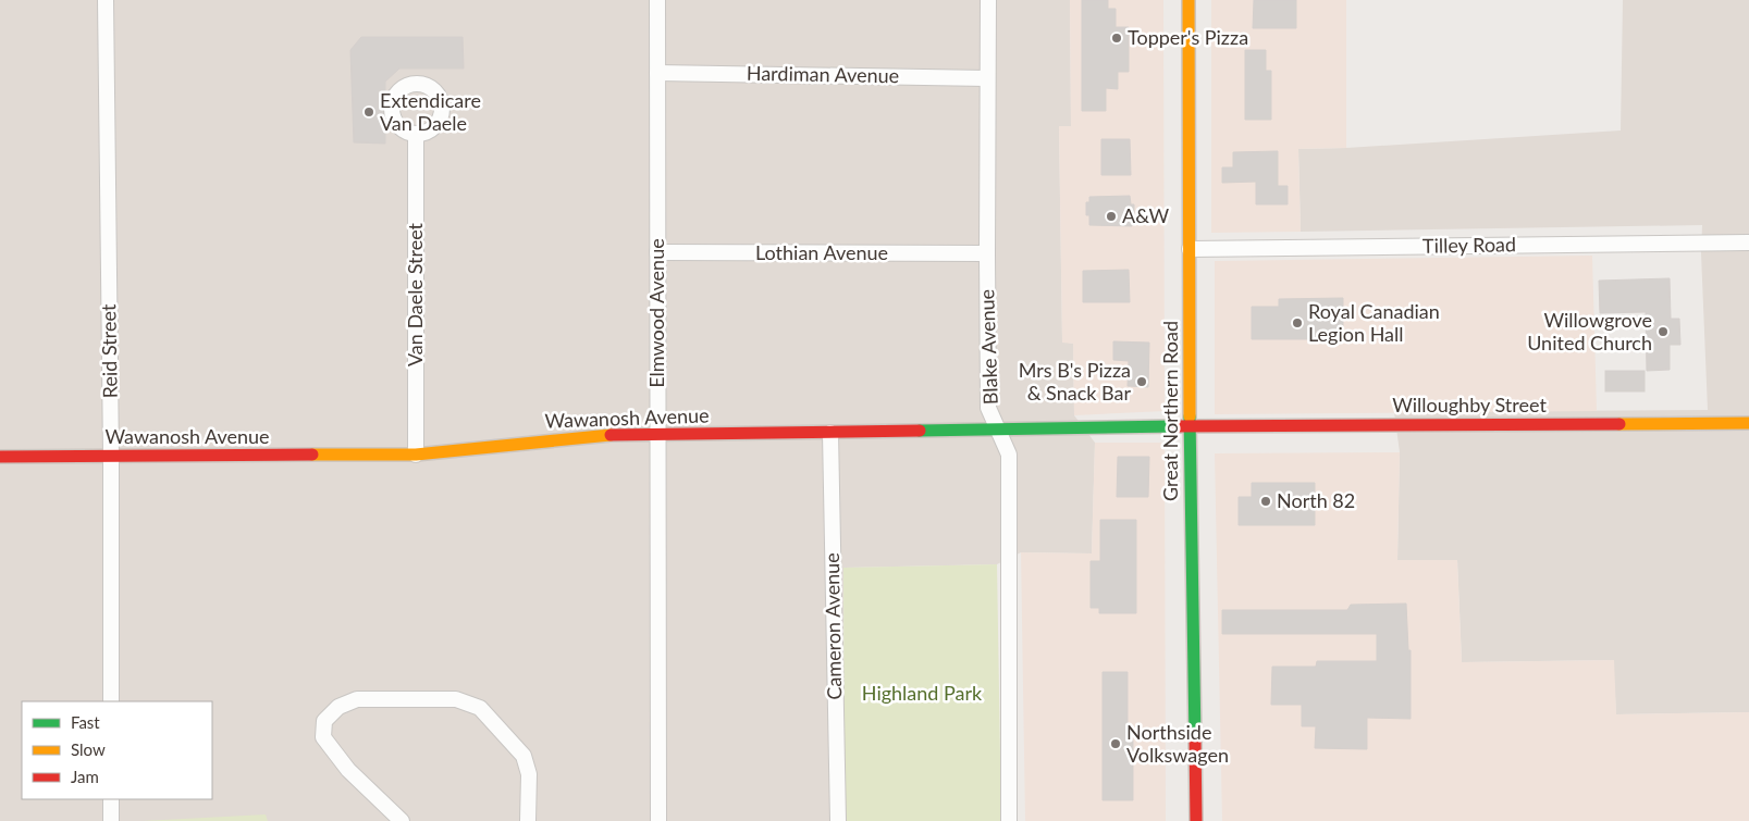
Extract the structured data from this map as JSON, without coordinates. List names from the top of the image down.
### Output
{
  "streets": {
    "street": [
      "Hardiman Avenue",
      "Tilley Road",
      "Lothian Avenue",
      "Van Daele Street",
      "Elmwood Avenue",
      "Blake Avenue",
      "Reid Street",
      "Willoughby Street",
      "Great Northern Road",
      "Wawanosh Avenue",
      "Cameron Avenue"
    ]
  },
  "crossings": [
    ["Hardiman Avenue", "Elmwood Avenue"],
    ["Hardiman Avenue", "Blake Avenue"],
    ["Tilley Road", "Great Northern Road"],
    ["Lothian Avenue", "Elmwood Avenue"],
    ["Lothian Avenue", "Blake Avenue"],
    ["Van Daele Street", "Wawanosh Avenue"],
    ["Elmwood Avenue", "Wawanosh Avenue"],
    ["Blake Avenue", "Wawanosh Avenue"],
    ["Reid Street", "Wawanosh Avenue"],
    ["Willoughby Street", "Great Northern Road"],
    ["Willoughby Street", "Wawanosh Avenue"],
    ["Great Northern Road", "Wawanosh Avenue"],
    ["Wawanosh Avenue", "Cameron Avenue"]
  ],
  "parks": ["Highland Park"],
  "places": [
    "Topper's Pizza",
    "Extendicare Van Daele",
    "A&W",
    "Royal Canadian Legion Hall",
    "Willowgrove United Church",
    "Mrs B's Pizza & Snack Bar",
    "North 82",
    "Northside Volkswagen"
  ],
  "legend": ["Fast", "Slow", "Jam"]
}
